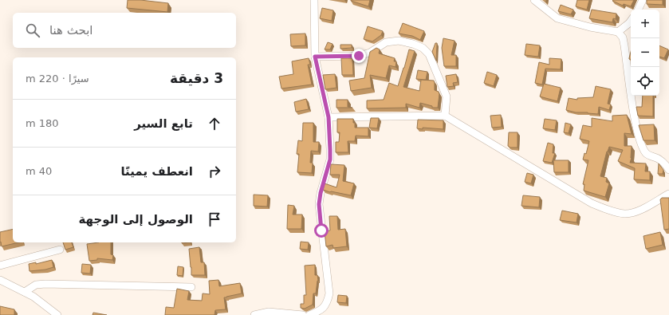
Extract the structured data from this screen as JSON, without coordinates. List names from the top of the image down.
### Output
{
  "page": {
    "map_buttons": ["+", "−"],
    "search": "ابحث هنا",
    "heading": ["3 دقيقة", "سيرًا · 220 m"],
    "list": [
      ["تابع السير", "180 m"],
      ["انعطف يمينًا", "40 m"],
      "الوصول إلى الوجهة"
    ]
  }
}
